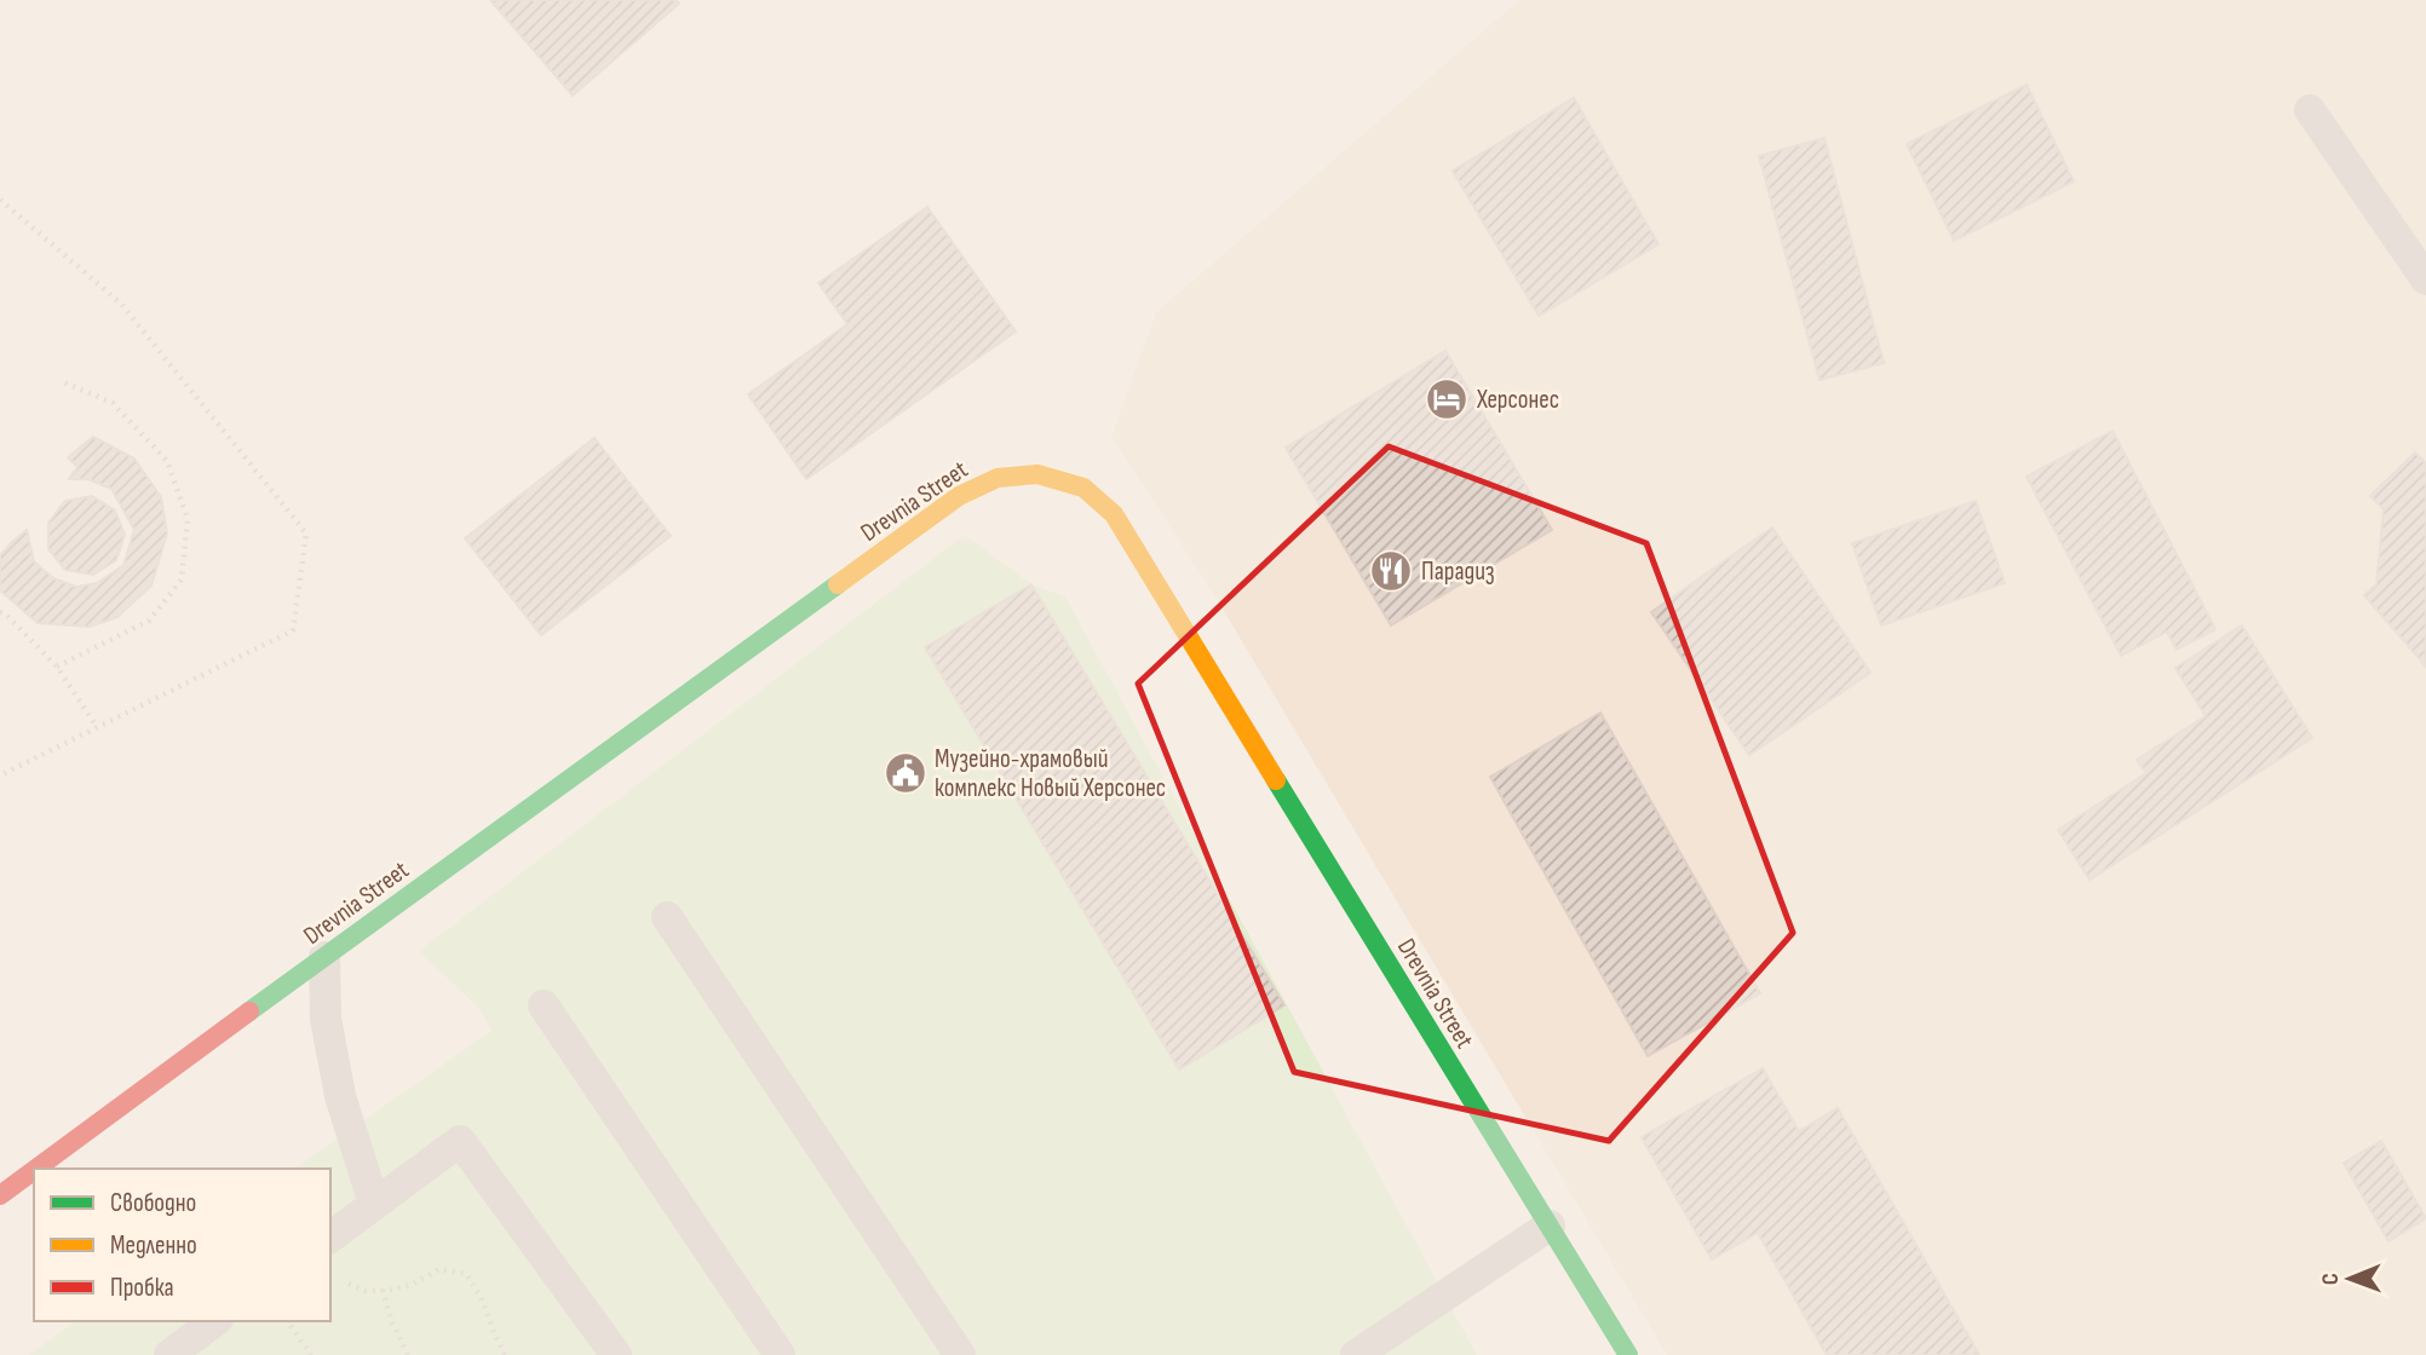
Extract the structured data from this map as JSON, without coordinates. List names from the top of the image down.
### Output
{
  "streets": {
    "main road": ["Drevnia Street"]
  },
  "places": {
    "hotel": ["Херсонес"],
    "restaurant": ["Парадиз"],
    "public building": ["Музейно-храмовый комплекс Новый Херсонес"]
  },
  "legend": ["Свободно", "Медленно", "Пробка"],
  "north": "left"
}
